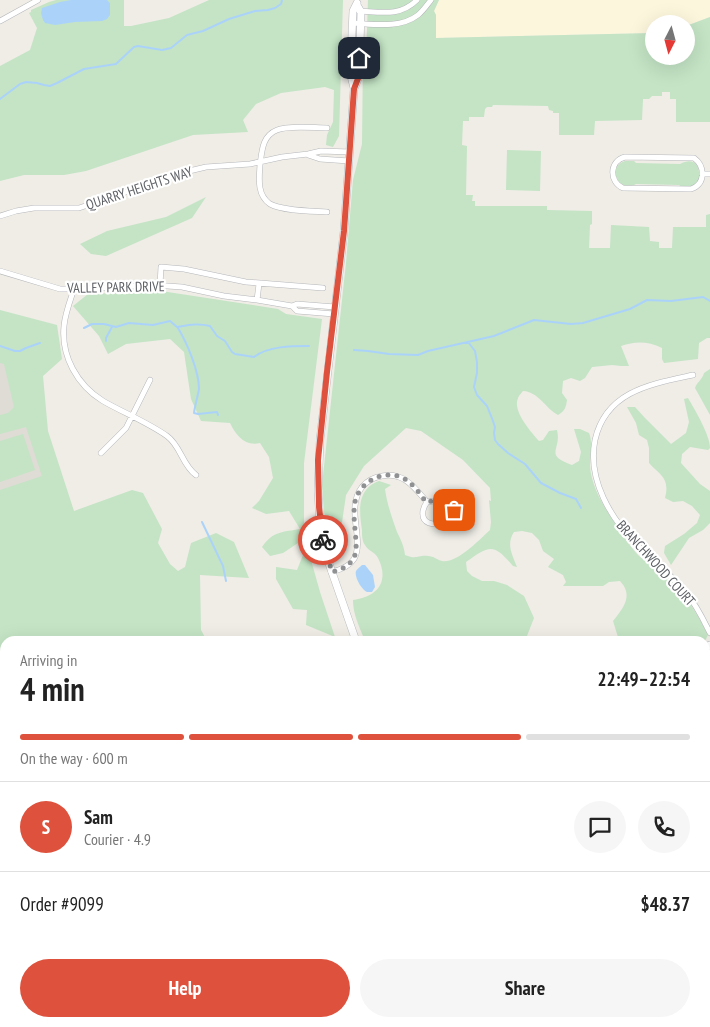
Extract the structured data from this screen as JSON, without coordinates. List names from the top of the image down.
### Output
{
  "streets": {
    "street": ["QUARRY HEIGHTS WAY", "VALLEY PARK DRIVE", "BRANCHWOOD COURT"]
  },
  "north": "bottom",
  "page": {
    "heading": ["4 min", "Arriving in", "22:49–22:54"],
    "panel": [
      "Sam",
      "Courier · 4.9",
      "Order #9099",
      "$48.37"
    ],
    "bar": "On the way · 600 m",
    "round": "S",
    "buttons": ["Help", "Share"]
  }
}
